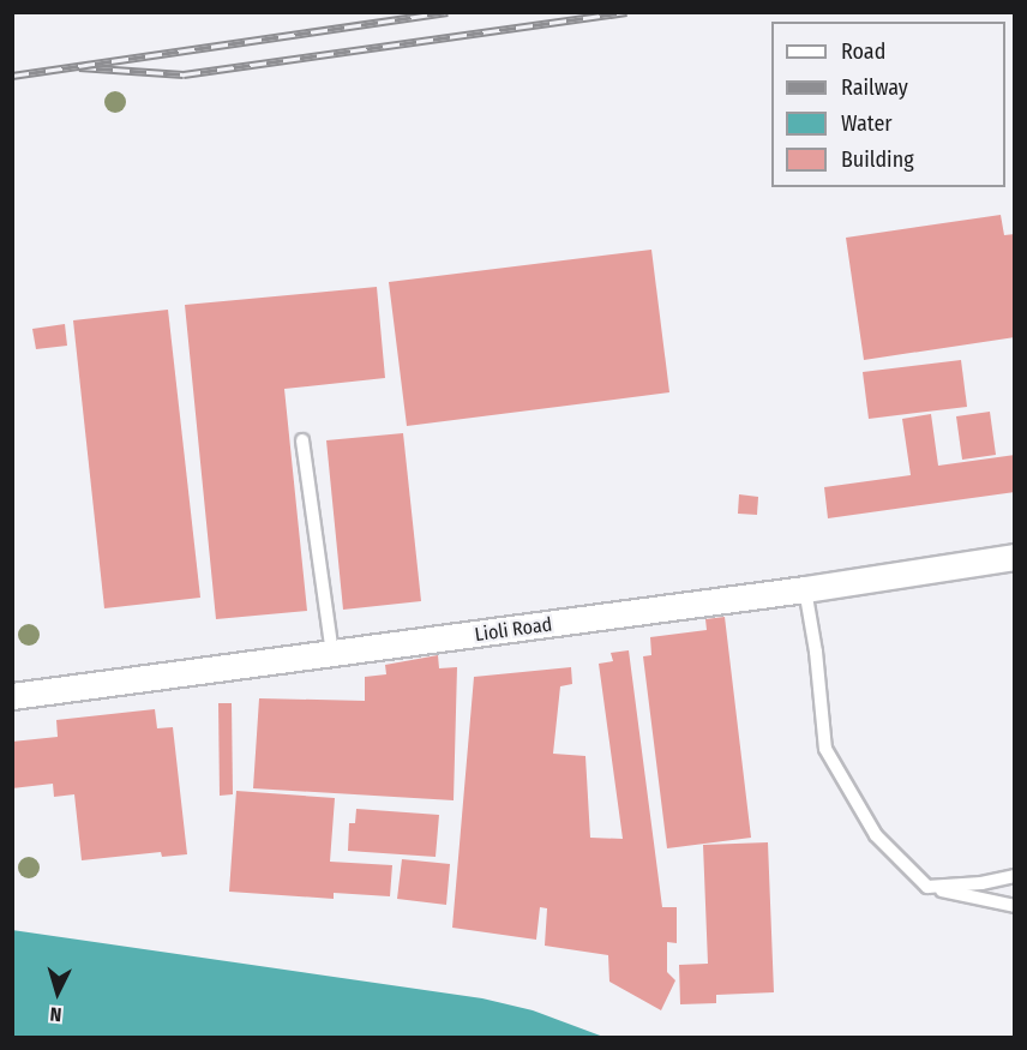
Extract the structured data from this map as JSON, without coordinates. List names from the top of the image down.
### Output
{
  "streets": {
    "street": ["Lioli Road"]
  },
  "legend": [
    "Road",
    "Railway",
    "Water",
    "Building"
  ],
  "north": "bottom"
}
